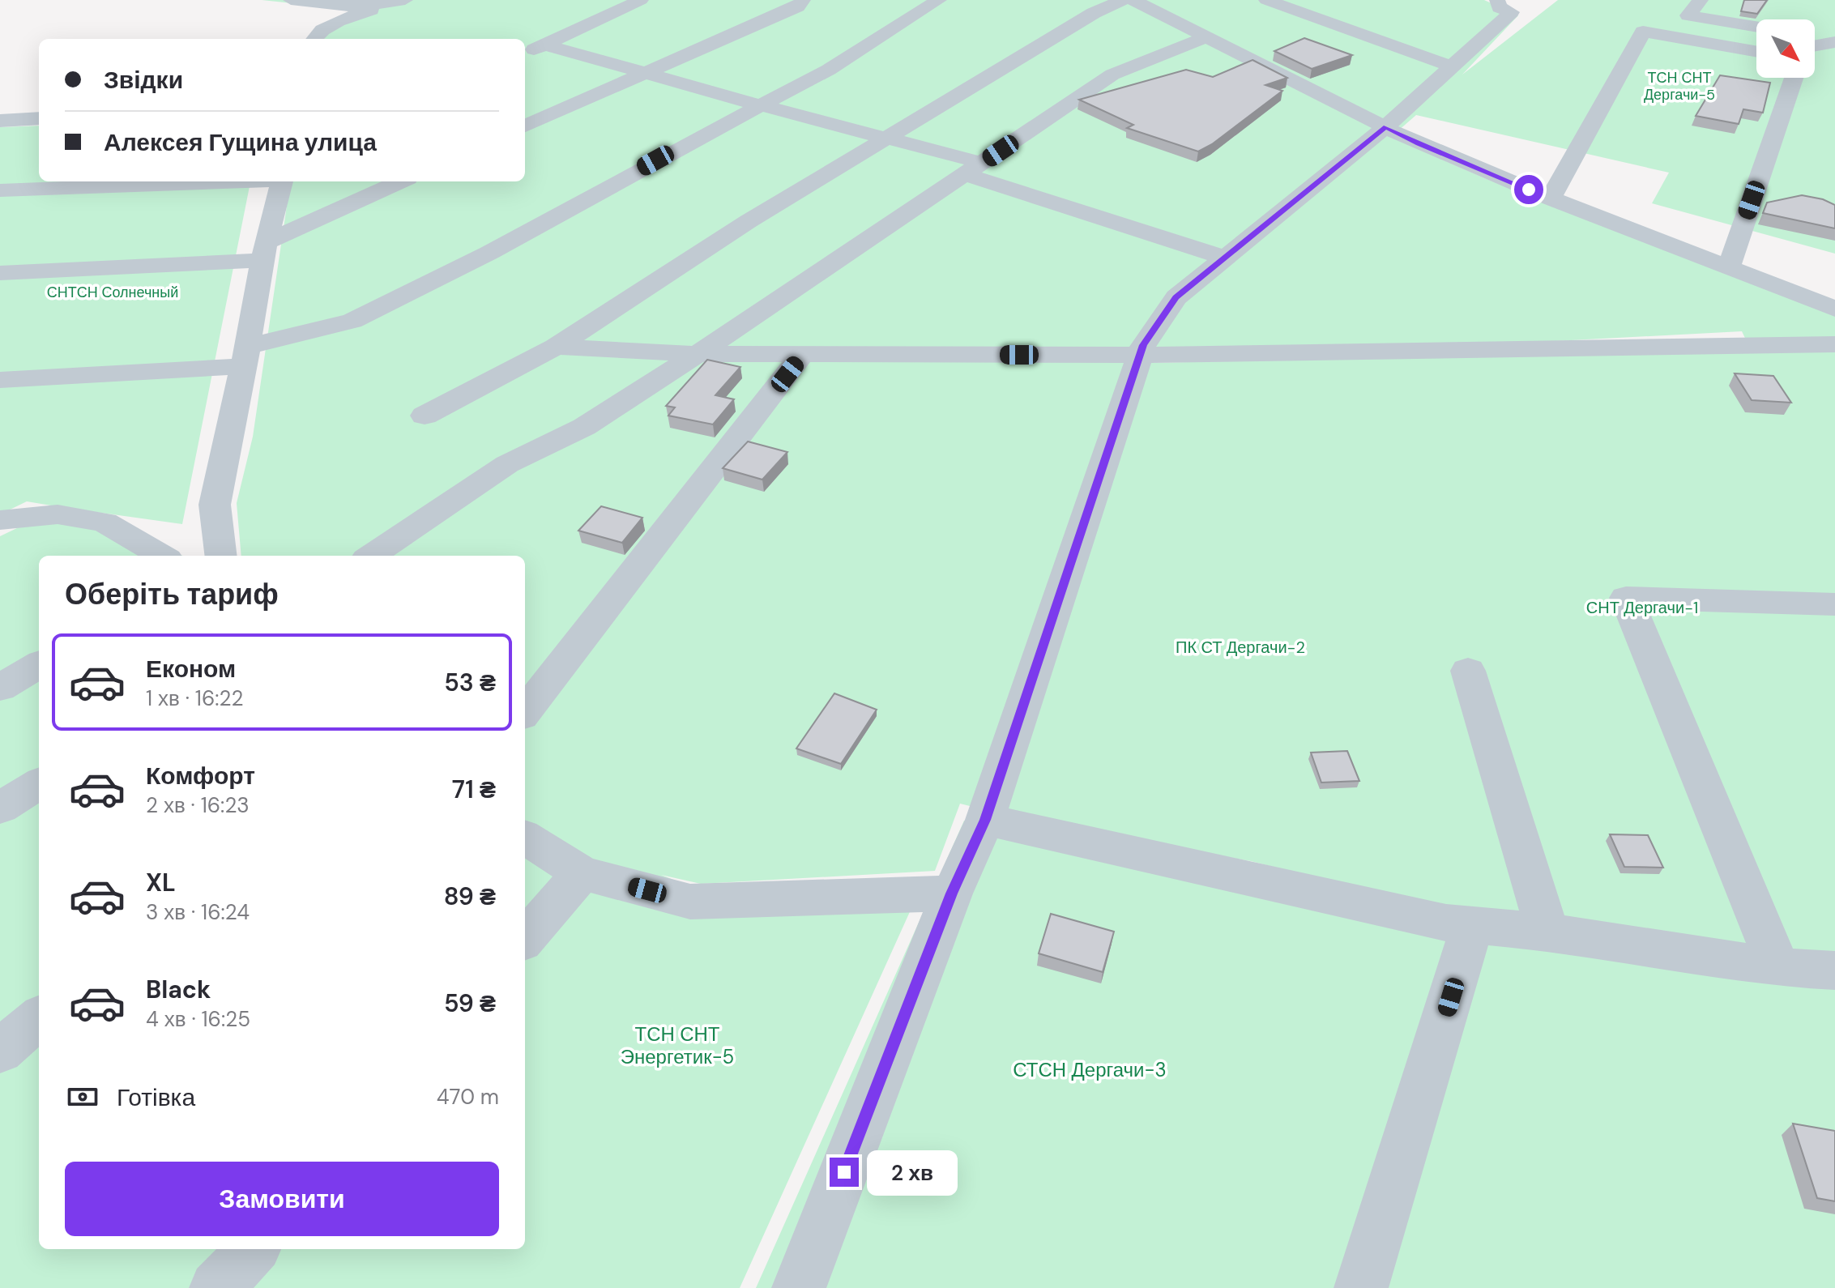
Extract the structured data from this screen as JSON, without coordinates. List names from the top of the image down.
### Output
{
  "parks": [
    "ТСН СНТ Дергачи-5",
    "СНТСН Солнечный",
    "СНТ Дергачи-1",
    "ПК СТ Дергачи-2",
    "ТСН СНТ Энергетик-5",
    "СТСН Дергачи-3"
  ],
  "north": "bottom right",
  "page": {
    "banner": ["Звідки", "Алексея Гущина улица"],
    "heading": "Оберіть тариф",
    "list": [
      {
        "name": "Економ",
        "note": "1 хв · 16:22",
        "value": "53 ₴"
      },
      {
        "name": "Комфорт",
        "note": "2 хв · 16:23",
        "value": "71 ₴"
      },
      {
        "name": "XL",
        "note": "3 хв · 16:24",
        "value": "89 ₴"
      },
      {
        "name": "Black",
        "note": "4 хв · 16:25",
        "value": "59 ₴"
      }
    ],
    "pay": ["Готівка", "470 m"],
    "buttons": "Замовити",
    "bubble": "2 хв"
  }
}
